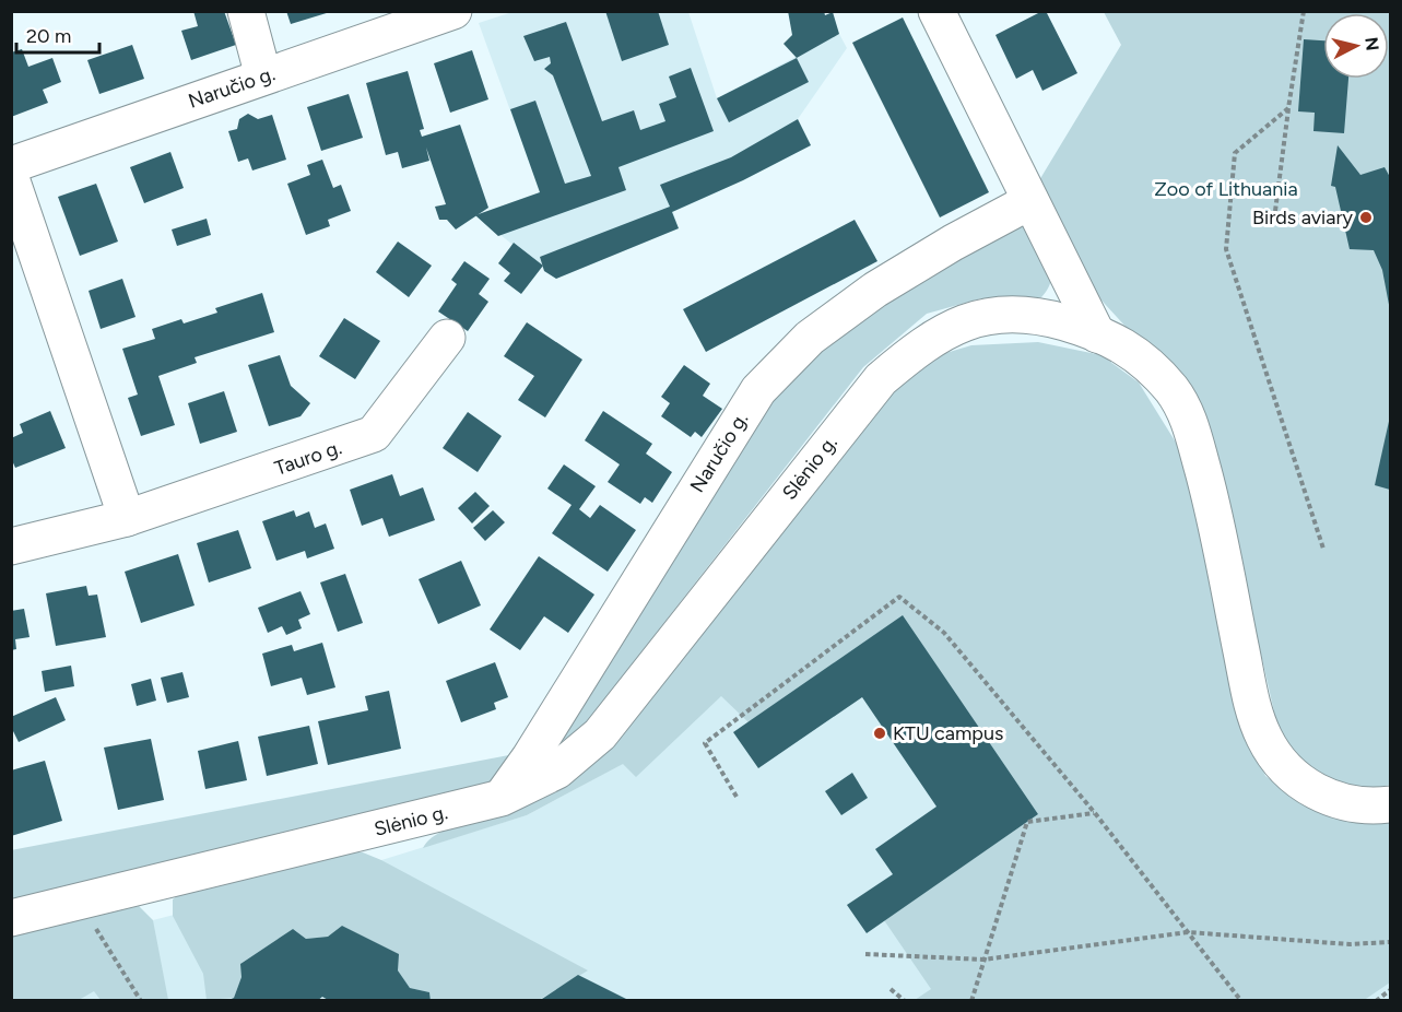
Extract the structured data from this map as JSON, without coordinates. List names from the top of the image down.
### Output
{
  "streets": {
    "street": ["Naručio g.", "Tauro g.", "Slėnio g."]
  },
  "crossings": [
    ["Naručio g.", "Slėnio g."]
  ],
  "parks": ["Zoo of Lithuania"],
  "places": ["Birds aviary", "KTU campus"],
  "scale_bar": "20 m",
  "north": "right"
}
